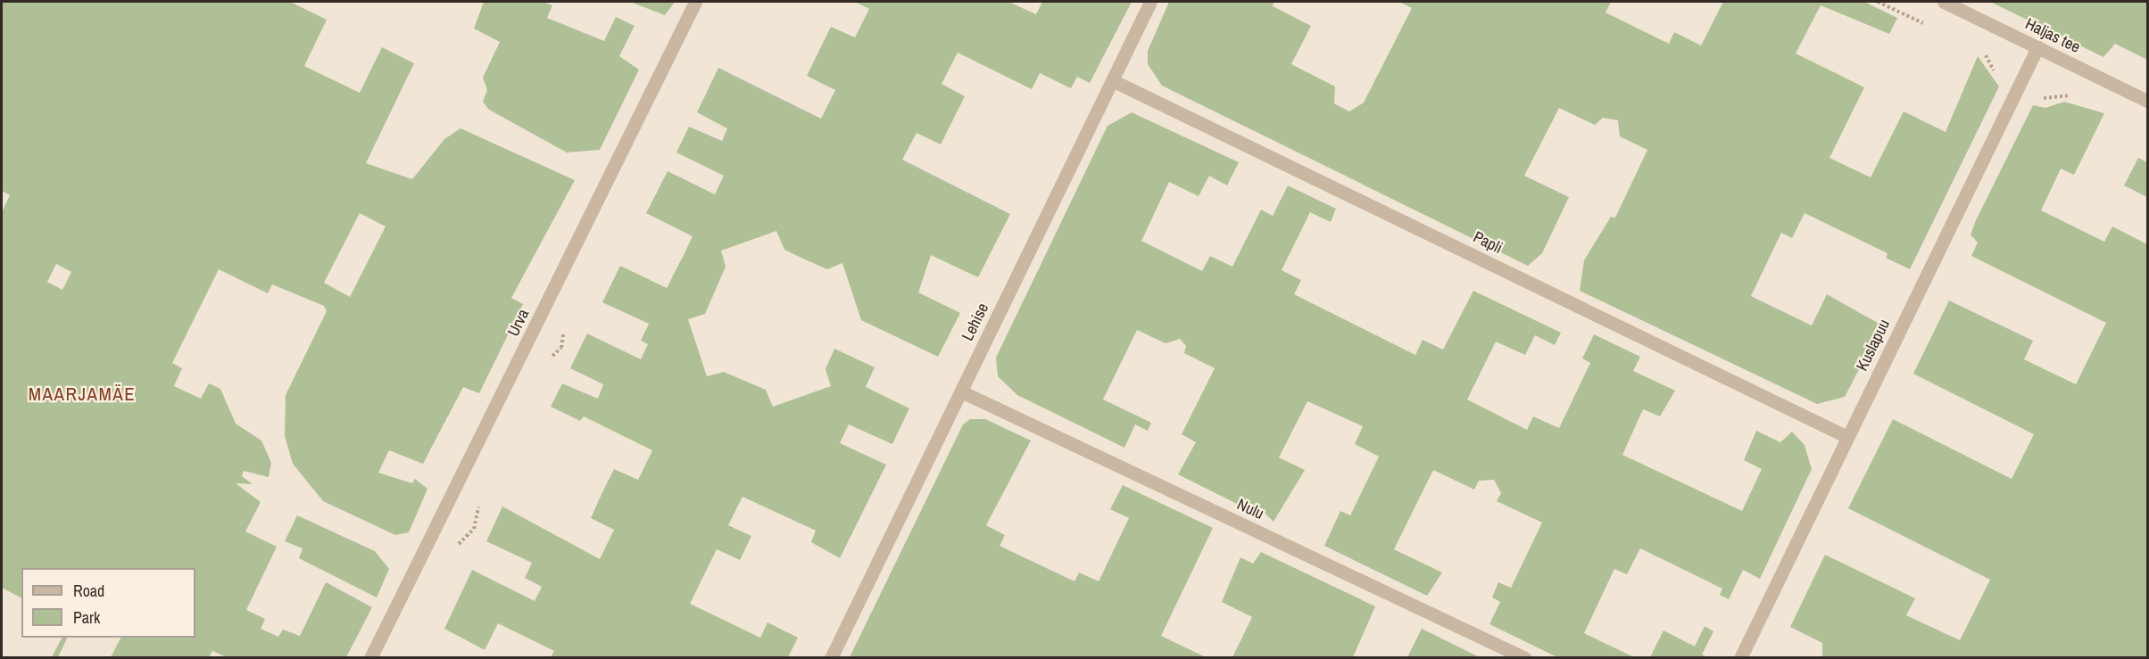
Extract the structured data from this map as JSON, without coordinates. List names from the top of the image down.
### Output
{
  "streets": {
    "street": [
      "Haljas tee",
      "Papli",
      "Lehise",
      "Urva",
      "Kuslapuu",
      "Nulu"
    ]
  },
  "crossings": [
    ["Haljas tee", "Kuslapuu"],
    ["Papli", "Lehise"],
    ["Papli", "Kuslapuu"],
    ["Lehise", "Nulu"]
  ],
  "districts": ["MAARJAMÄE"],
  "legend": ["Road", "Park"]
}
